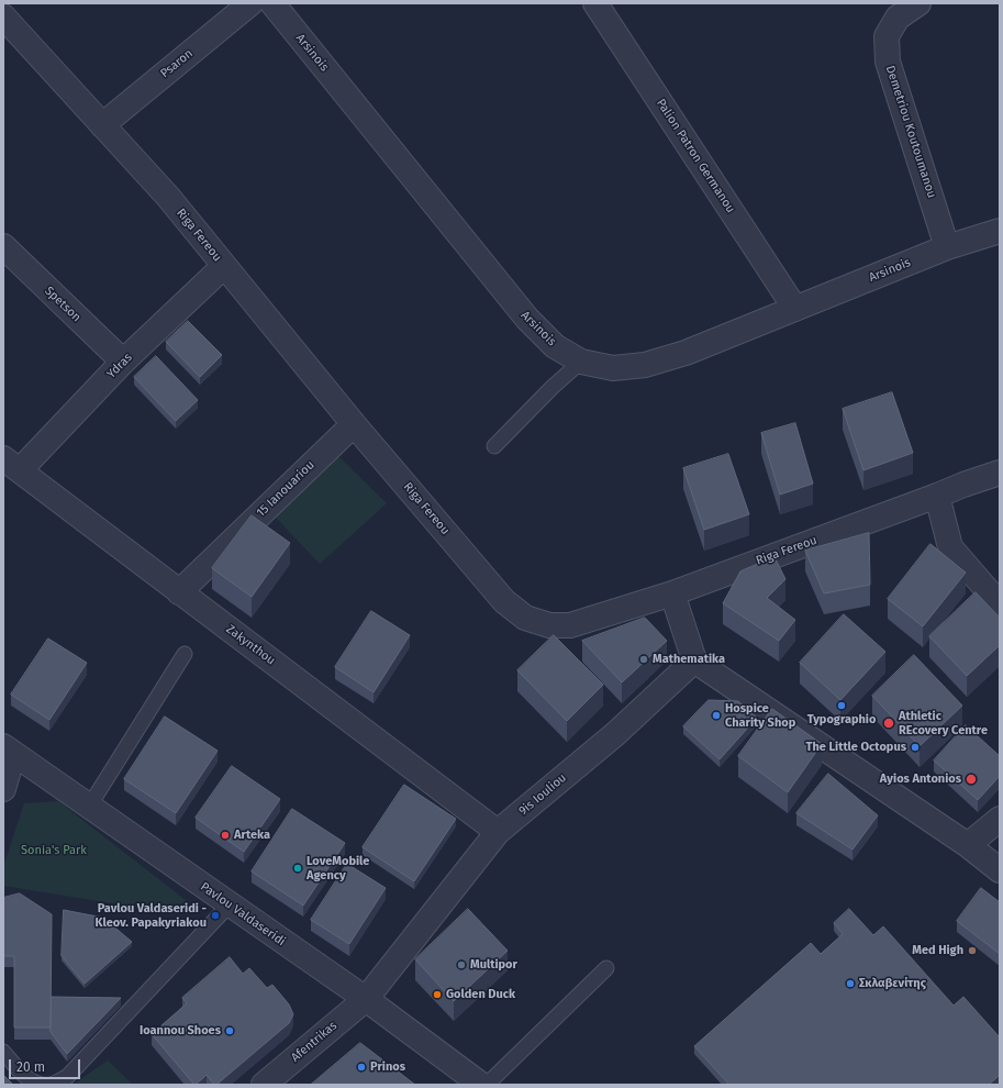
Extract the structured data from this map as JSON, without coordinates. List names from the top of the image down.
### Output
{
  "streets": {
    "street": [
      "Arsinois",
      "Psaron",
      "Demetriou Koutoumanou",
      "Palion Patron Germanou",
      "Riga Fereou",
      "Spetson",
      "Ydras",
      "15 Ianouariou",
      "Zakynthou",
      "9is Iouliou",
      "Pavlou Valdaseridi",
      "Afentrikas"
    ]
  },
  "crossings": [
    ["Arsinois", "Demetriou Koutoumanou"],
    ["Arsinois", "Palion Patron Germanou"],
    ["Psaron", "Riga Fereou"],
    ["Riga Fereou", "Ydras"],
    ["Riga Fereou", "15 Ianouariou"],
    ["Spetson", "Ydras"],
    ["Ydras", "Zakynthou"],
    ["15 Ianouariou", "Zakynthou"],
    ["Zakynthou", "9is Iouliou"],
    ["9is Iouliou", "Pavlou Valdaseridi"],
    ["9is Iouliou", "Afentrikas"],
    ["Pavlou Valdaseridi", "Afentrikas"]
  ],
  "parks": ["Sonia's Park"],
  "places": [
    "Mathematika",
    "Typographio",
    "Hospice Charity Shop",
    "Athletic REcovery Centre",
    "The Little Octopus",
    "Ayios Antonios",
    "Arteka",
    "LoveMobile Agency",
    "Pavlou Valdaseridi - Kleov. Papakyriakou",
    "Med High",
    "Multipor",
    "Σκλαβενίτης",
    "Golden Duck",
    "Ioannou Shoes",
    "Prinos"
  ],
  "scale_bar": "20 m"
}
